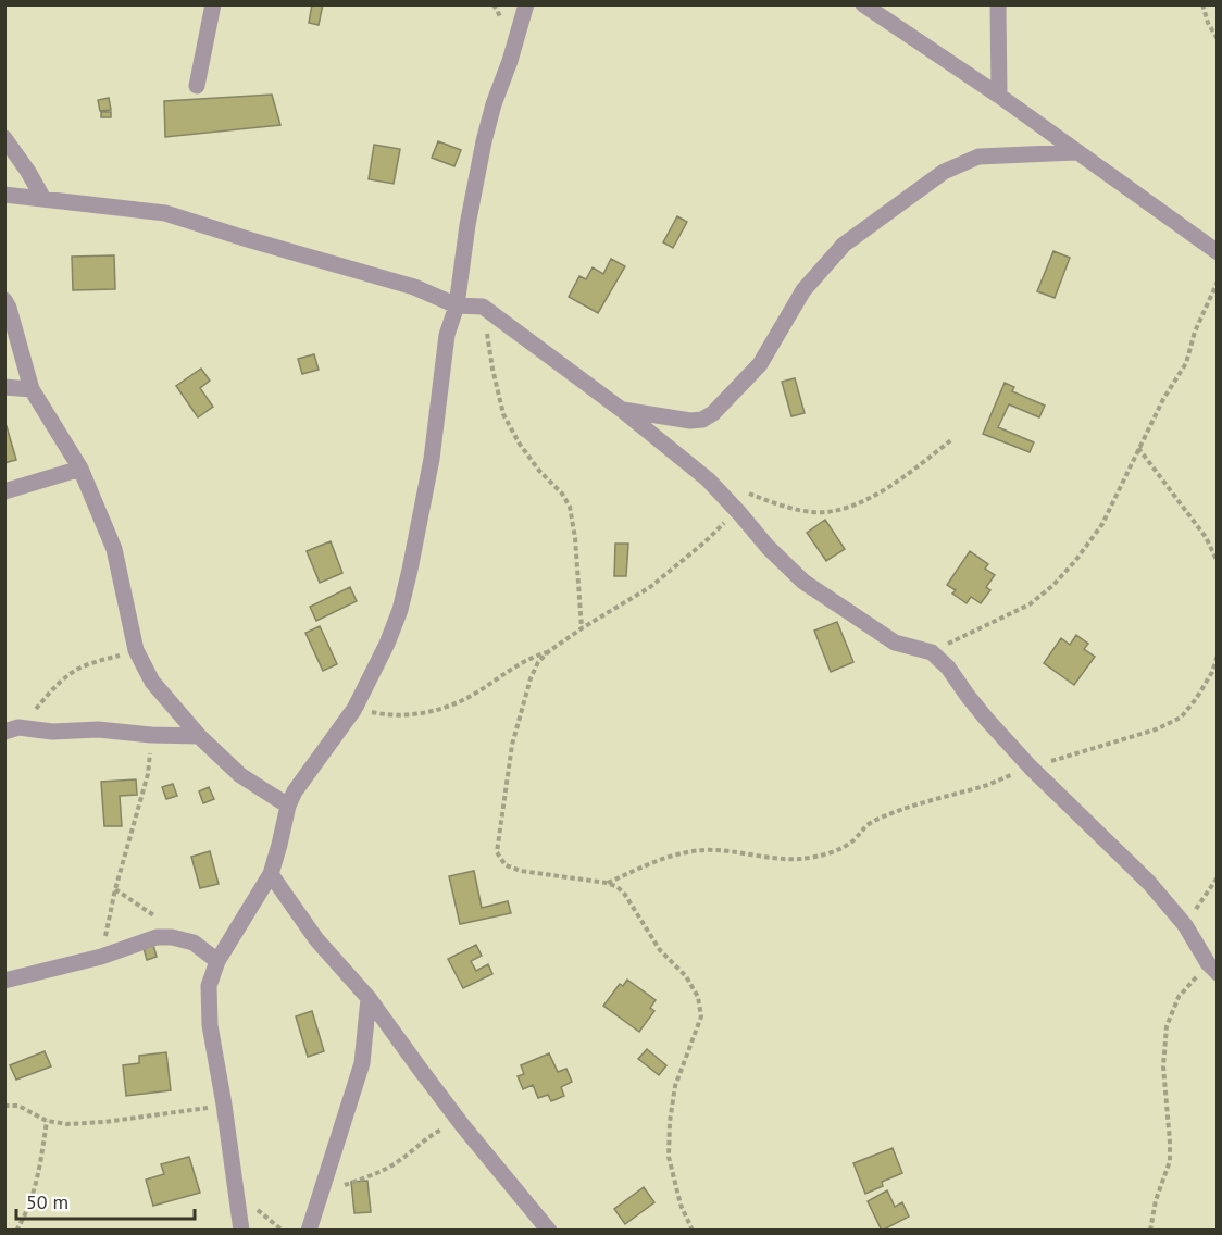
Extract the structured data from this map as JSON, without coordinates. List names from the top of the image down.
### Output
{
  "scale_bar": "50 m"
}
